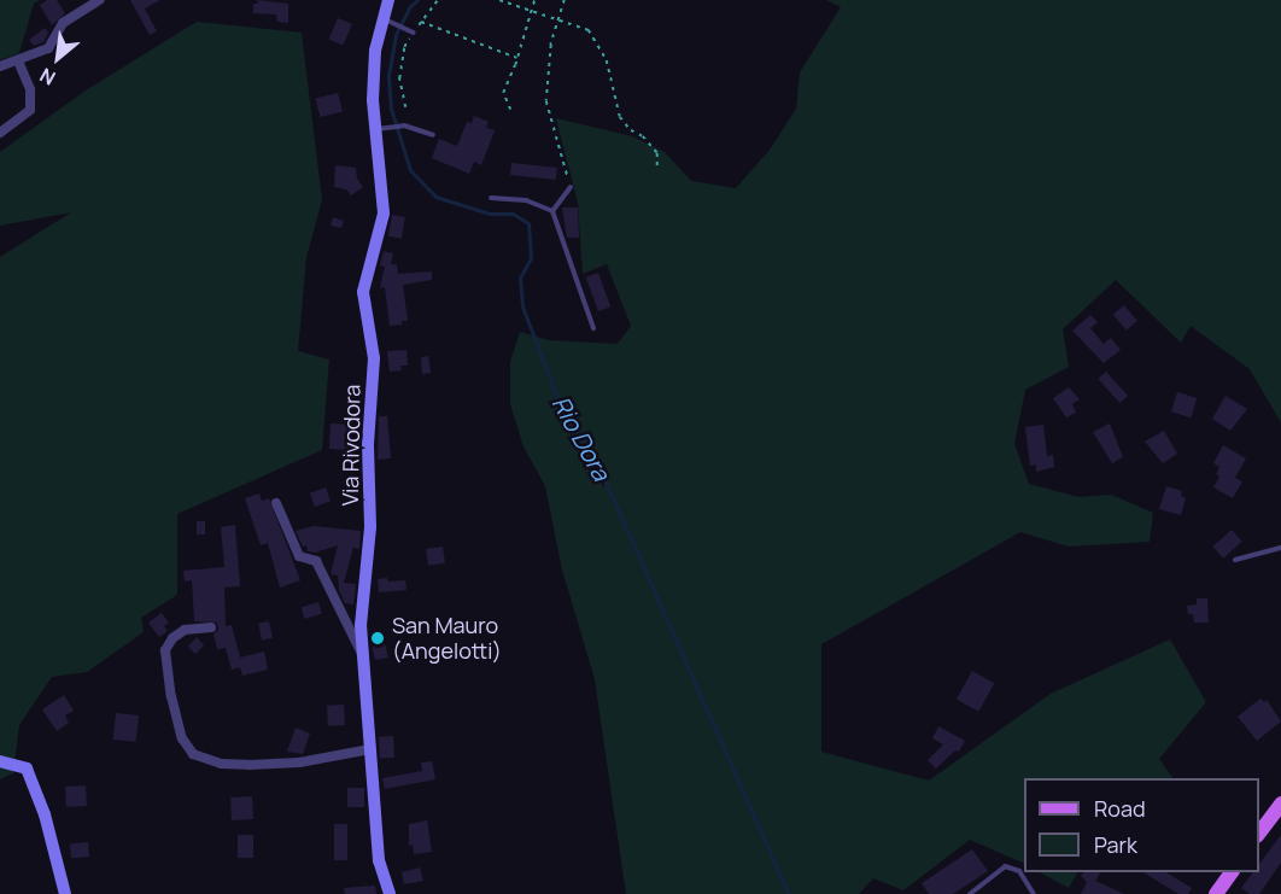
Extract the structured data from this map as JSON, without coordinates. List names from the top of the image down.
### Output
{
  "streets": {
    "street": ["Via Rivodora"]
  },
  "water": ["Rio Dora"],
  "places": ["San Mauro (Angelotti)"],
  "legend": ["Road", "Park"],
  "north": "bottom left"
}
